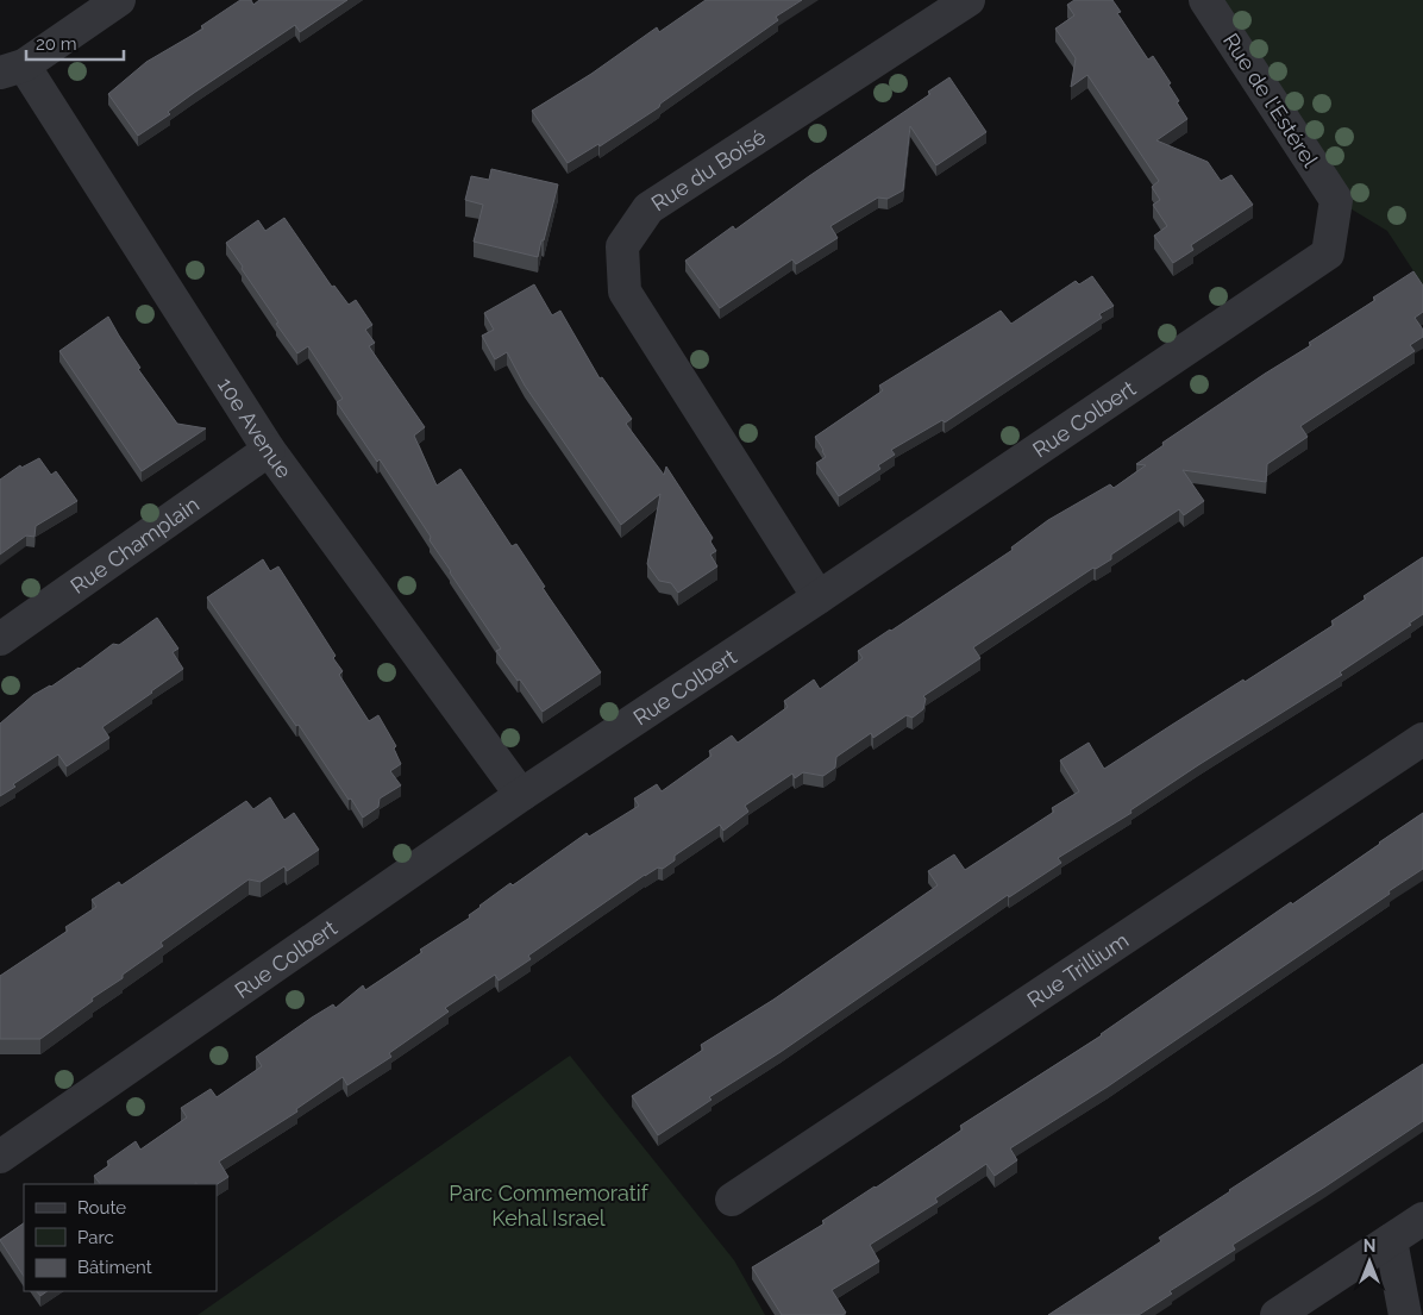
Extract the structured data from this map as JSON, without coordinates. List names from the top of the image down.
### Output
{
  "streets": {
    "street": [
      "Rue de l'Estérel",
      "Rue du Boisé",
      "Rue Colbert",
      "10e Avenue",
      "Rue Champlain",
      "Rue Trillium"
    ]
  },
  "crossings": [
    ["Rue de l'Estérel", "Rue Colbert"],
    ["Rue du Boisé", "Rue Colbert"],
    ["Rue Colbert", "10e Avenue"],
    ["10e Avenue", "Rue Champlain"]
  ],
  "parks": ["Parc Commemoratif Kehal Israel"],
  "legend": ["Route", "Parc", "Bâtiment"],
  "scale_bar": "20 m",
  "north": "top"
}
